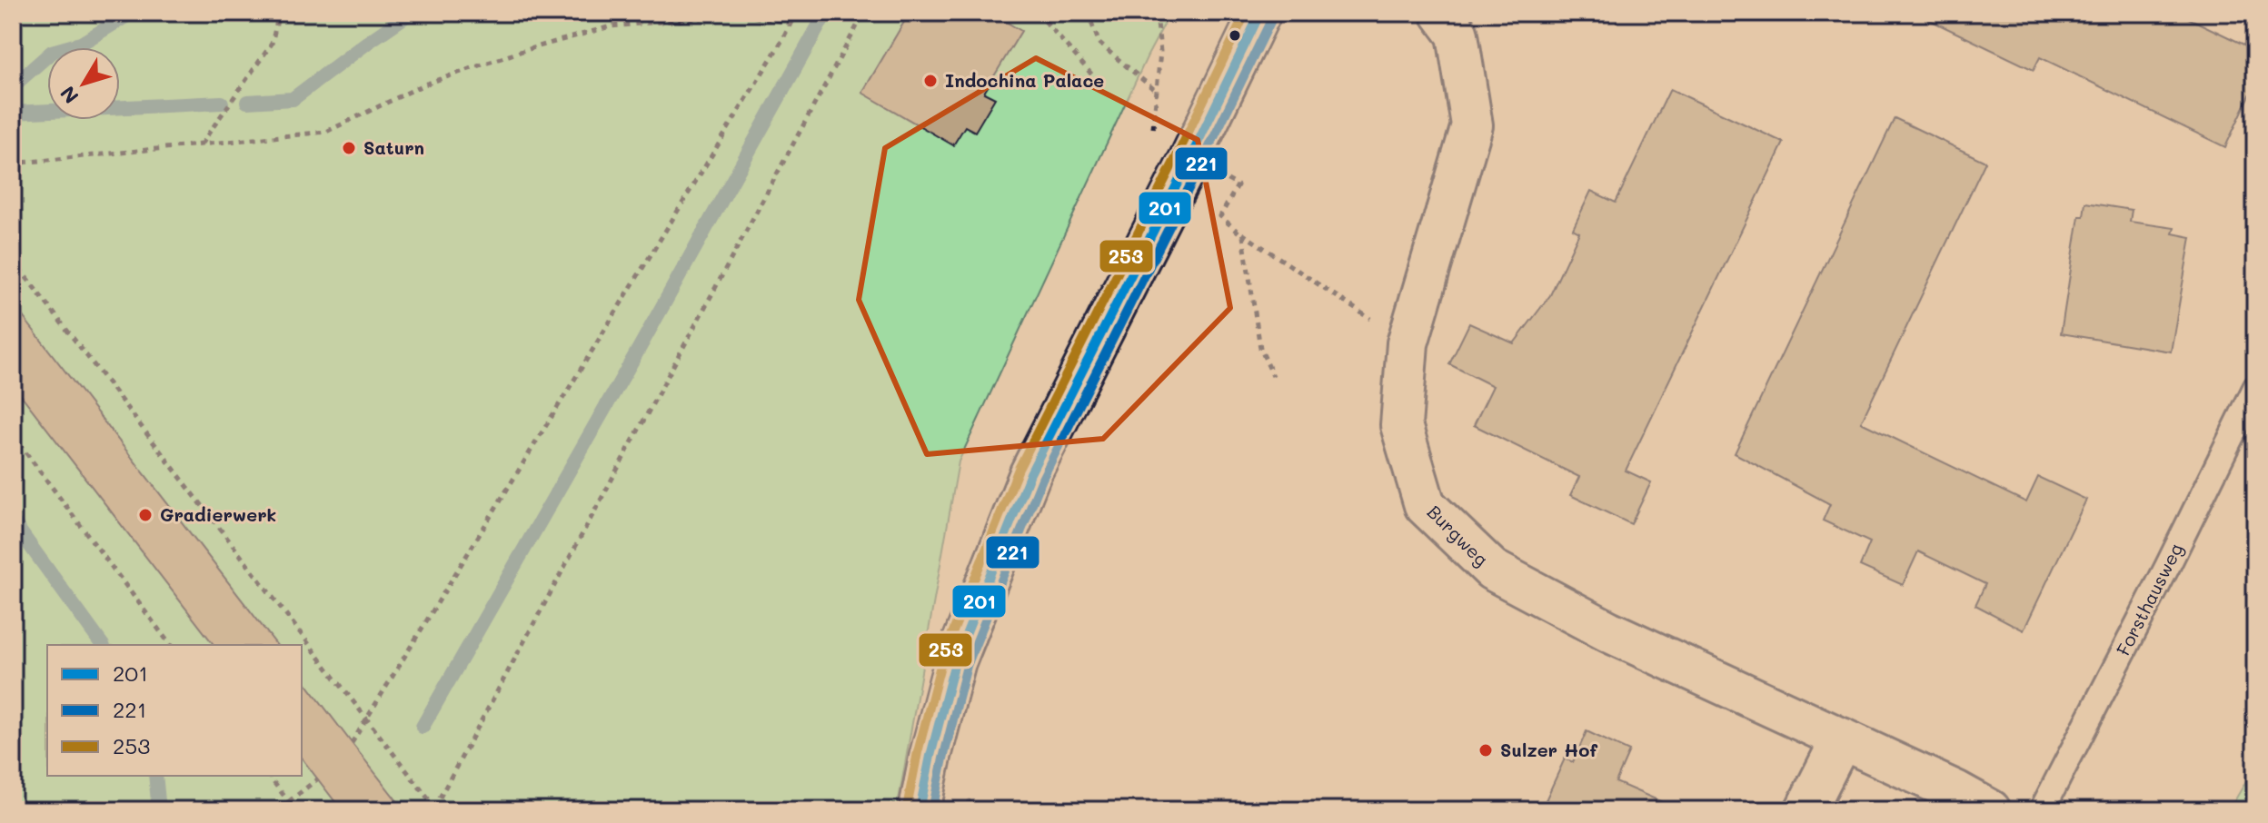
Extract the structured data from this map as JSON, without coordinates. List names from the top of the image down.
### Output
{
  "streets": {
    "street": ["Burgweg"],
    "lane": ["Forsthausweg"]
  },
  "places": [
    "Indochina Palace",
    "Saturn",
    "Gradierwerk",
    "Sulzer Hof"
  ],
  "lines": ["transit line 201", "transit line 253", "transit line 221"],
  "legend": ["201", "221", "253"],
  "north": "bottom left"
}
